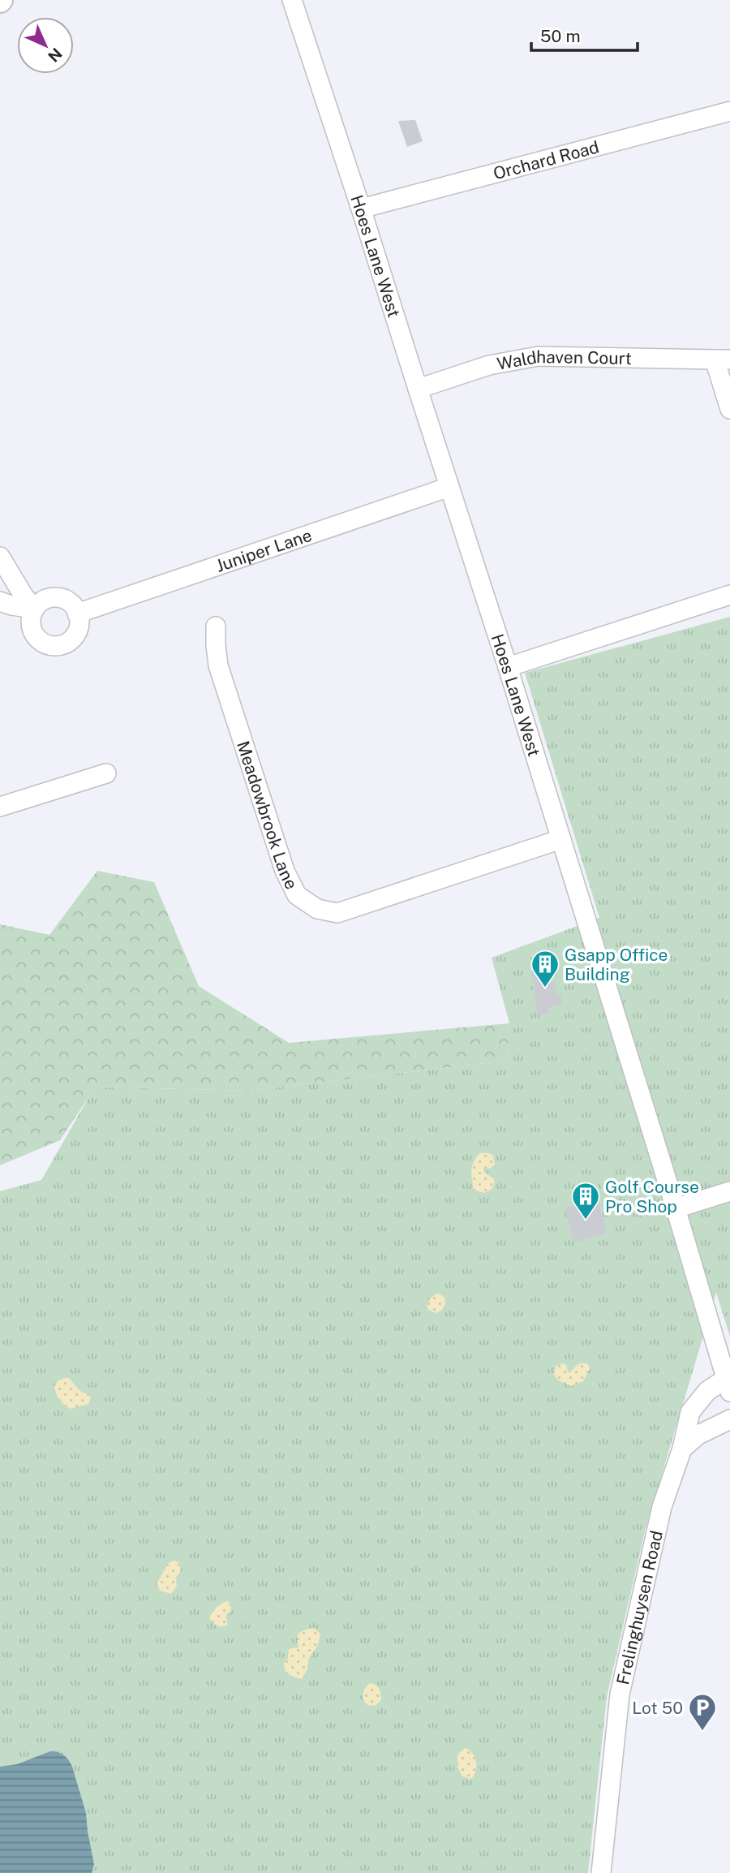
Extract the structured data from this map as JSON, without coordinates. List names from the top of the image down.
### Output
{
  "streets": {
    "street": [
      "Orchard Road",
      "Hoes Lane West",
      "Waldhaven Court",
      "Juniper Lane",
      "Meadowbrook Lane",
      "Frelinghuysen Road"
    ]
  },
  "crossings": [
    ["Orchard Road", "Hoes Lane West"],
    ["Hoes Lane West", "Waldhaven Court"],
    ["Hoes Lane West", "Juniper Lane"],
    ["Hoes Lane West", "Meadowbrook Lane"],
    ["Hoes Lane West", "Frelinghuysen Road"]
  ],
  "places": {
    "building": ["Gsapp Office Building", "Golf Course Pro Shop"],
    "parking": ["Lot 50"]
  },
  "scale_bar": "50 m",
  "north": "bottom right"
}
